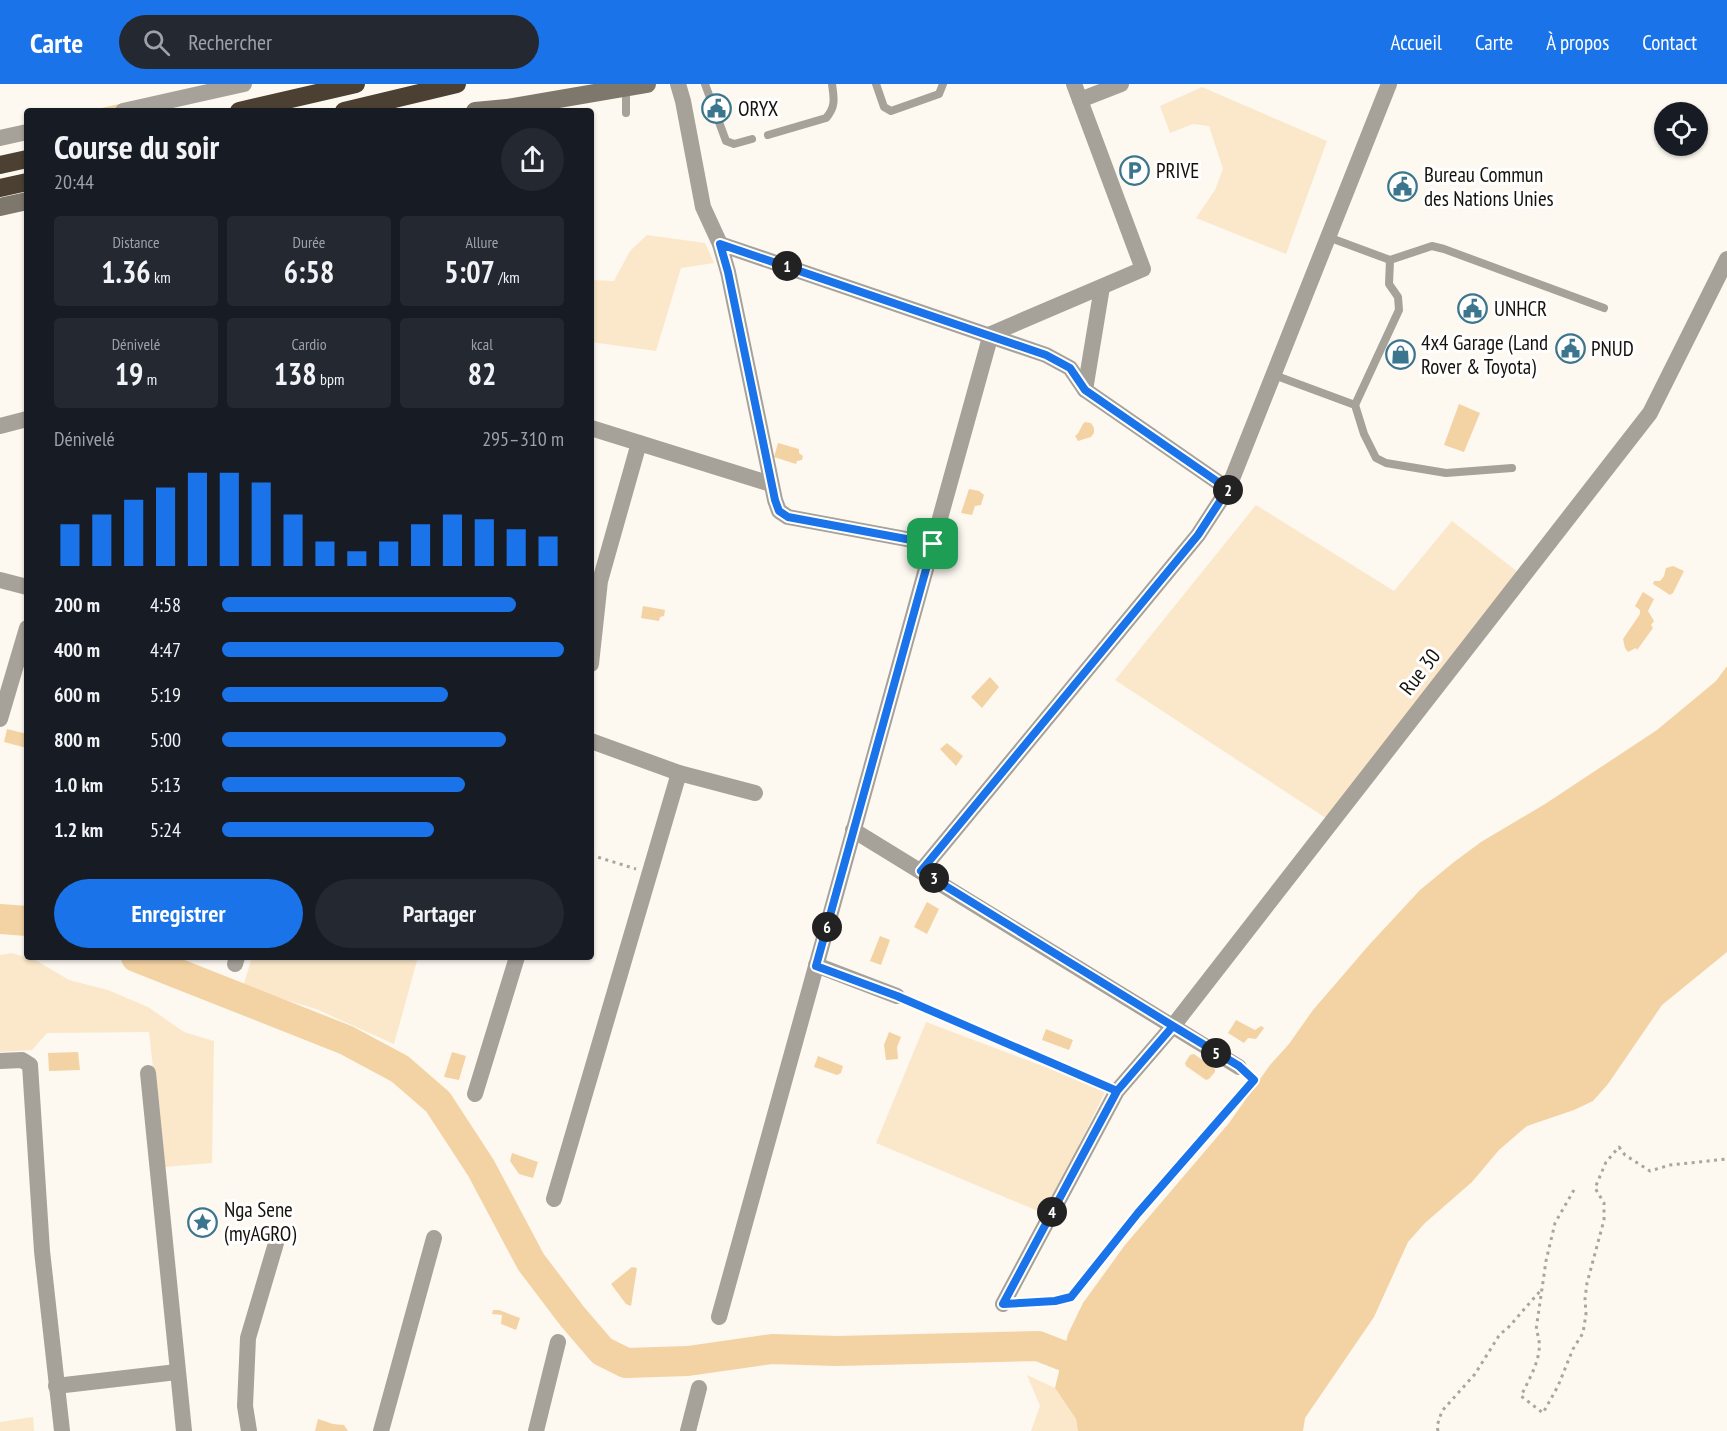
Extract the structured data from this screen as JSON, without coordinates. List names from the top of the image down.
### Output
{
  "streets": {
    "street": ["Rue 30"]
  },
  "places": {
    "public building": [
      "ORYX",
      "Bureau Commun des Nations Unies",
      "UNHCR",
      "PNUD"
    ],
    "parking": ["PRIVE"],
    "shop": ["4x4 Garage (Land Rover & Toyota)"],
    "place": ["Nga Sene (myAGRO)"]
  },
  "page": {
    "header": "Carte",
    "search": "Rechercher",
    "nav": [
      "Accueil",
      "Carte",
      "À propos",
      "Contact"
    ],
    "heading": ["Course du soir", "20:44"],
    "stats": [
      ["Distance", "1.36 km"],
      ["Durée", "6:58"],
      ["Allure", "5:07 /km"],
      ["Dénivelé", "19 m"],
      ["Cardio", "138 bpm"],
      ["kcal", "82"]
    ],
    "pins": [
      "1",
      "2",
      "3",
      "6",
      "5",
      "4"
    ],
    "chart": ["Dénivelé", "295–310 m"],
    "list": [
      {
        "name": "200 m",
        "note": "4:58"
      },
      {
        "name": "400 m",
        "note": "4:47"
      },
      {
        "name": "600 m",
        "note": "5:19"
      },
      {
        "name": "800 m",
        "note": "5:00"
      },
      {
        "name": "1.0 km",
        "note": "5:13"
      },
      {
        "name": "1.2 km",
        "note": "5:24"
      }
    ],
    "buttons": ["Enregistrer", "Partager"]
  }
}
